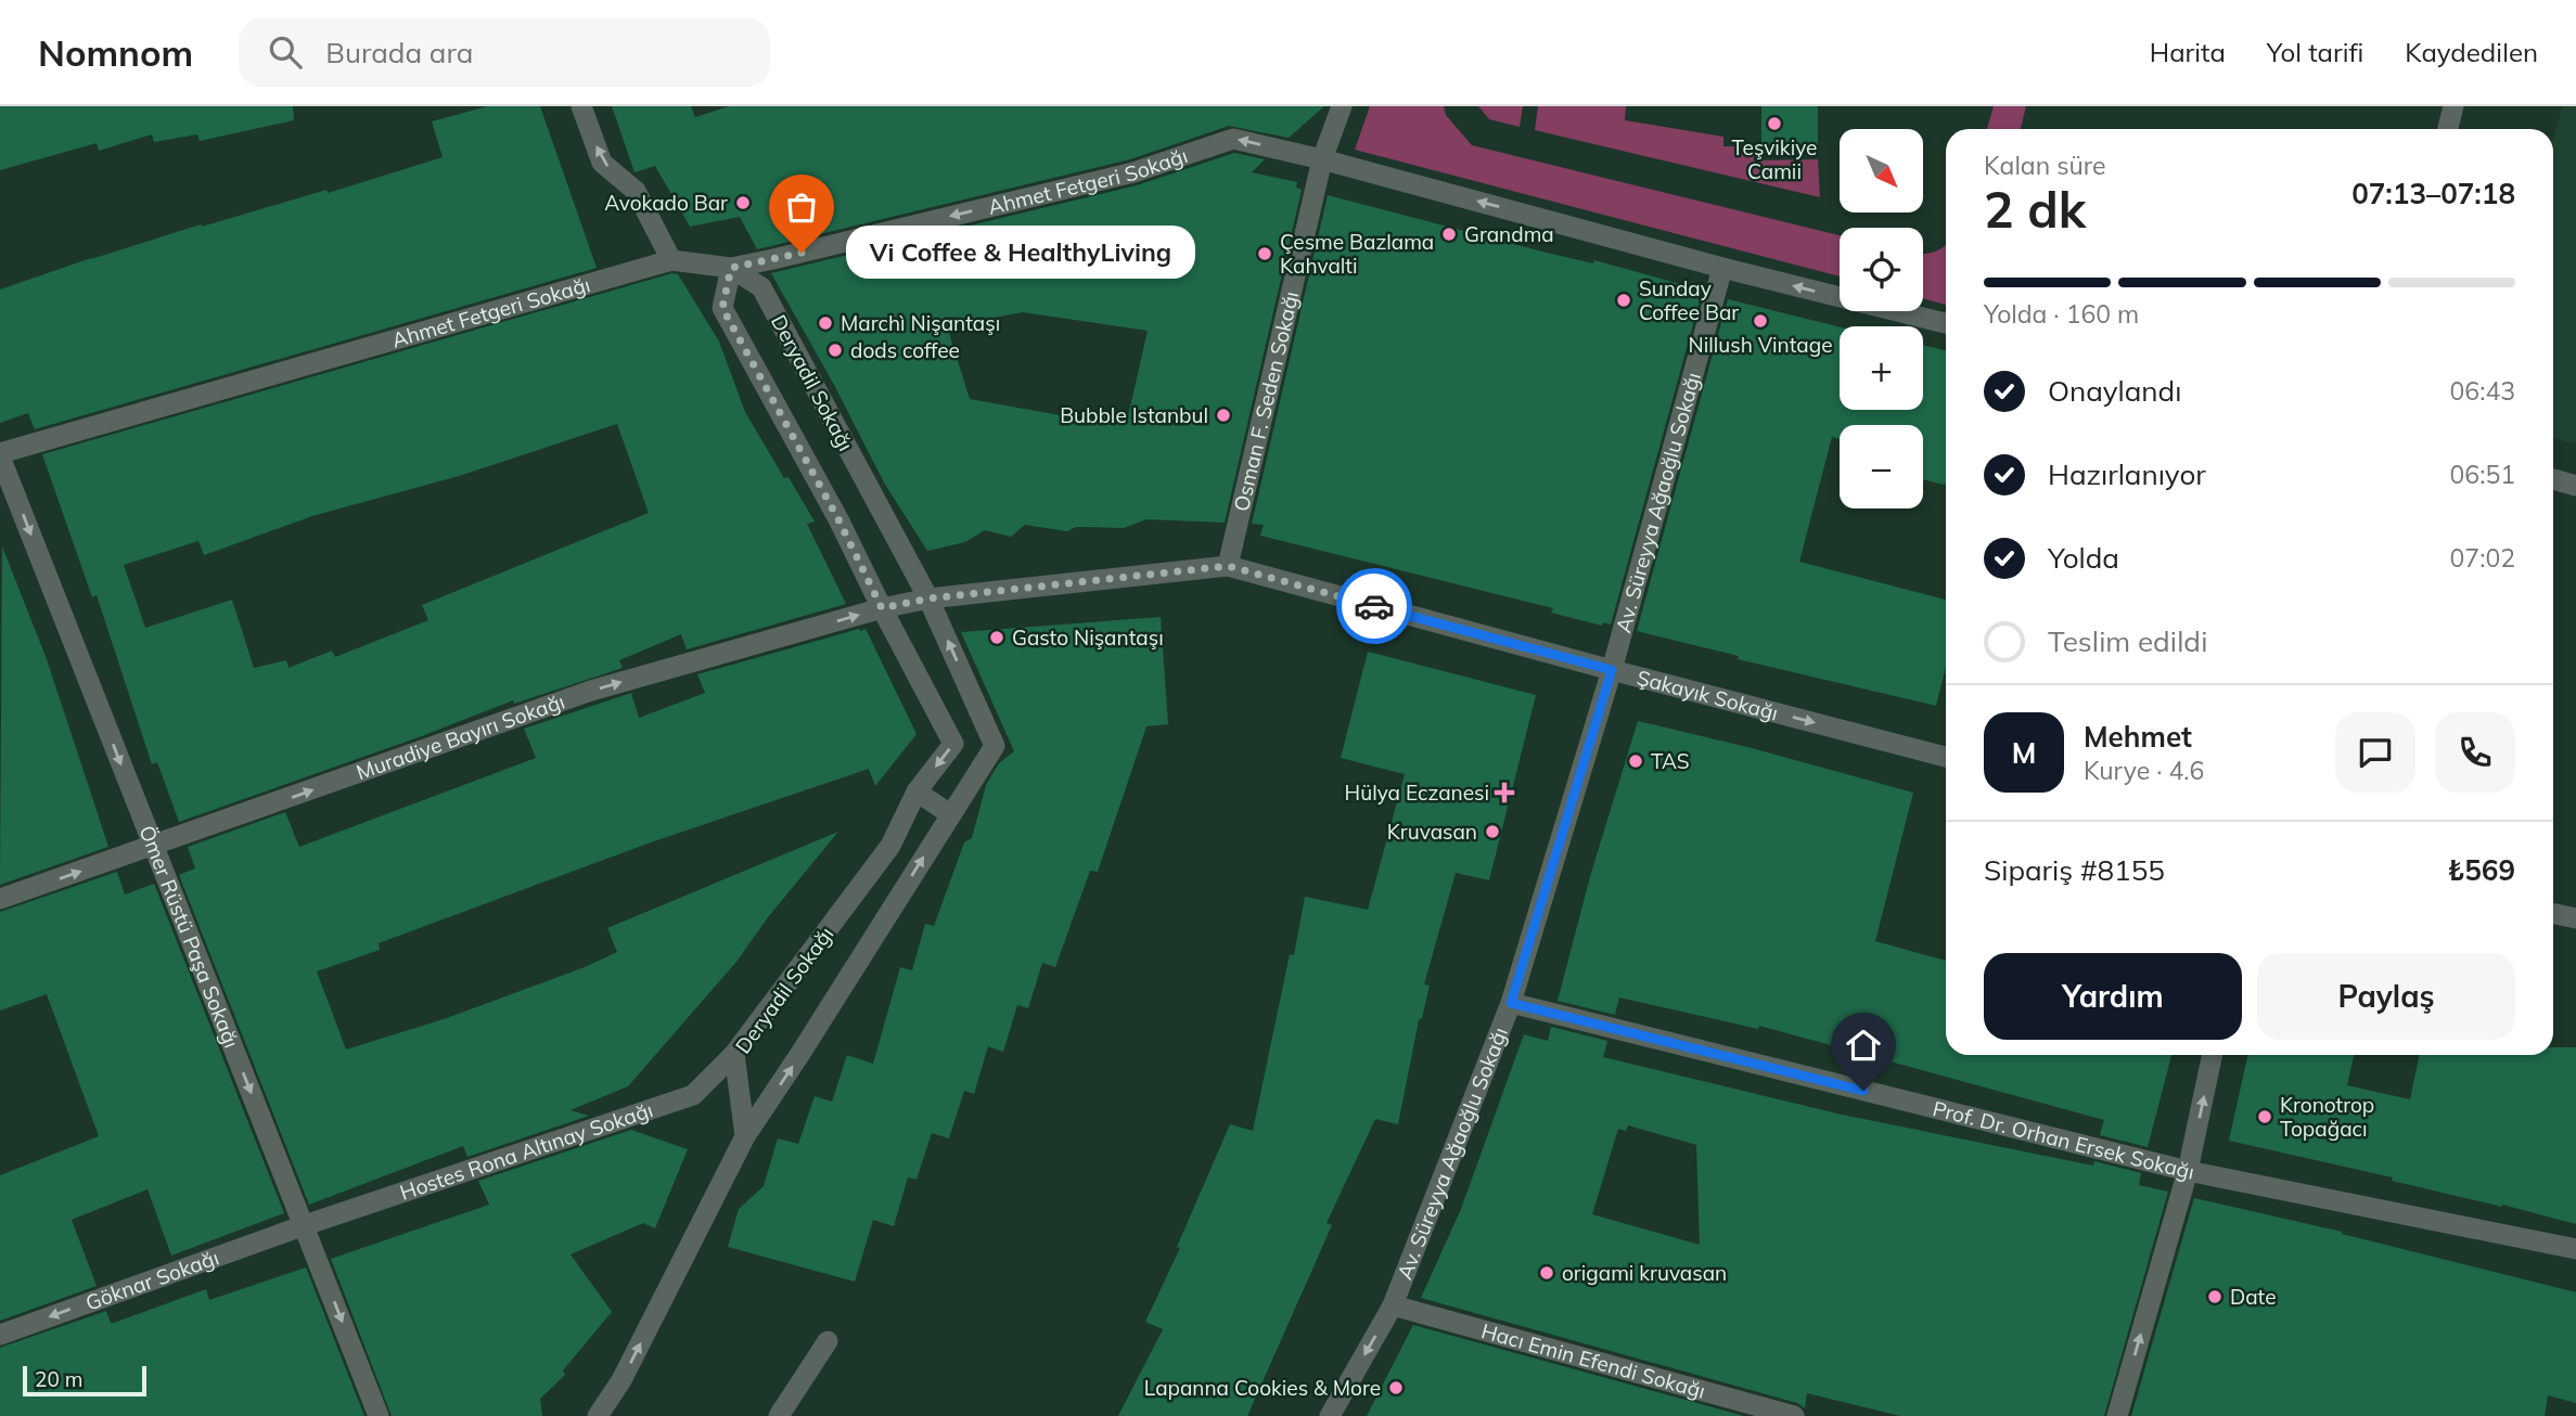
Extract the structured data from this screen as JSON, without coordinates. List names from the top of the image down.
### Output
{
  "streets": {
    "street": [
      "Ahmet Fetgeri Sokağı",
      "Deryadil Sokağı",
      "Osman F. Seden Sokağı",
      "Av. Süreyya Ağaoğlu Sokağı",
      "Şakayık Sokağı",
      "Muradiye Bayırı Sokağı",
      "Ömer Rüstü Paşa Sokağı",
      "Prof. Dr. Orhan Ersek Sokağı",
      "Hostes Rona Altınay Sokağı",
      "Göknar Sokağı",
      "Hacı Emin Efendi Sokağı"
    ]
  },
  "crossings": [
    ["Ahmet Fetgeri Sokağı", "Deryadil Sokağı"],
    ["Ahmet Fetgeri Sokağı", "Osman F. Seden Sokağı"],
    ["Ahmet Fetgeri Sokağı", "Av. Süreyya Ağaoğlu Sokağı"],
    ["Ahmet Fetgeri Sokağı", "Ömer Rüstü Paşa Sokağı"],
    ["Deryadil Sokağı", "Şakayık Sokağı"],
    ["Deryadil Sokağı", "Muradiye Bayırı Sokağı"],
    ["Deryadil Sokağı", "Hostes Rona Altınay Sokağı"],
    ["Osman F. Seden Sokağı", "Şakayık Sokağı"],
    ["Av. Süreyya Ağaoğlu Sokağı", "Şakayık Sokağı"],
    ["Av. Süreyya Ağaoğlu Sokağı", "Prof. Dr. Orhan Ersek Sokağı"],
    ["Av. Süreyya Ağaoğlu Sokağı", "Hacı Emin Efendi Sokağı"],
    ["Şakayık Sokağı", "Muradiye Bayırı Sokağı"],
    ["Muradiye Bayırı Sokağı", "Ömer Rüstü Paşa Sokağı"],
    ["Ömer Rüstü Paşa Sokağı", "Hostes Rona Altınay Sokağı"],
    ["Ömer Rüstü Paşa Sokağı", "Göknar Sokağı"],
    ["Hostes Rona Altınay Sokağı", "Göknar Sokağı"]
  ],
  "one_way": [
    "Ahmet Fetgeri Sokağı",
    "Muradiye Bayırı Sokağı",
    "Ömer Rüstü Paşa Sokağı",
    "Göknar Sokağı"
  ],
  "places": {
    "other": [
      "Teşvikiye Camii",
      "Avokado Bar",
      "Grandma",
      "Vi Coffee & HealthyLiving",
      "Çesme Bazlama Kahvalti",
      "Sunday Coffee Bar",
      "Nillush Vintage",
      "Marchì Nişantaşı",
      "dods coffee",
      "Bubble Istanbul",
      "Gasto Nişantaşı",
      "TAS",
      "Kruvasan",
      "Kronotrop Topağacı",
      "origami kruvasan",
      "Date",
      "Lapanna Cookies & More"
    ],
    "health": ["Hülya Eczanesi"]
  },
  "scale_bar": "20 m",
  "north": "bottom right",
  "page": {
    "header": "Nomnom",
    "search": "Burada ara",
    "nav": ["Harita", "Yol tarifi", "Kaydedilen"],
    "map_buttons": ["+", "−"],
    "heading": ["2 dk", "Kalan süre", "07:13–07:18"],
    "panel": [
      "Mehmet",
      "Kurye · 4.6",
      "Sipariş #8155",
      "₺569"
    ],
    "bubble": "Vi Coffee & HealthyLiving",
    "bar": "Yolda · 160 m",
    "list": [
      ["Onaylandı", "06:43"],
      ["Hazırlanıyor", "06:51"],
      ["Yolda", "07:02"],
      "Teslim edildi"
    ],
    "round": "M",
    "buttons": ["Yardım", "Paylaş"],
    "scale": "20 m"
  }
}
